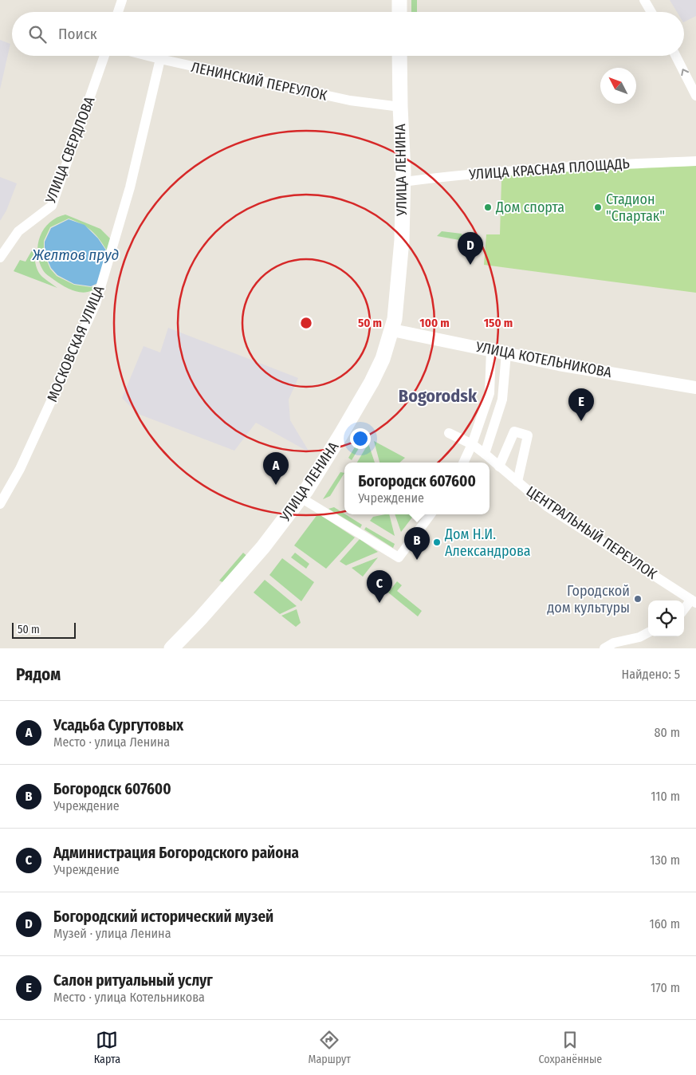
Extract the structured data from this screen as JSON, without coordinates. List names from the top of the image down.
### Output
{
  "streets": {
    "main road": ["УЛИЦА ЛЕНИНА"],
    "street": [
      "ЛЕНИНСКИЙ ПЕРЕУЛОК",
      "УЛИЦА СВЕРДЛОВА",
      "УЛИЦА КРАСНАЯ ПЛОЩАДЬ",
      "МОСКОВСКАЯ УЛИЦА",
      "УЛИЦА КОТЕЛЬНИКОВА",
      "ЦЕНТРАЛЬНЫЙ ПЕРЕУЛОК"
    ]
  },
  "crossings": [
    ["ЛЕНИНСКИЙ ПЕРЕУЛОК", "УЛИЦА ЛЕНИНА"],
    ["ЛЕНИНСКИЙ ПЕРЕУЛОК", "МОСКОВСКАЯ УЛИЦА"],
    ["УЛИЦА КРАСНАЯ ПЛОЩАДЬ", "УЛИЦА ЛЕНИНА"],
    ["УЛИЦА ЛЕНИНА", "УЛИЦА КОТЕЛЬНИКОВА"]
  ],
  "districts": ["Bogorodsk"],
  "water": ["Желтов пруд"],
  "places": [
    "Дом спорта",
    "Стадион \"Спартак\"",
    "Дом Н.И. Александрова",
    "Городской дом культуры"
  ],
  "scale_bar": "50 m",
  "north": "top left",
  "page": {
    "search": "Поиск",
    "pins": [
      "D",
      "E",
      "A",
      "B",
      "C"
    ],
    "popup": ["Богородск 607600", "Учреждение"],
    "scale": "50 m",
    "heading": ["Рядом", "Найдено: 5"],
    "list": [
      {
        "mark": "A",
        "name": "Усадьба Сургутовых",
        "note": "Место · улица Ленина",
        "value": "80 m"
      },
      {
        "mark": "B",
        "name": "Богородск 607600",
        "note": "Учреждение",
        "value": "110 m"
      },
      {
        "mark": "C",
        "name": "Администрация Богородского района",
        "note": "Учреждение",
        "value": "130 m"
      },
      {
        "mark": "D",
        "name": "Богородский исторический музей",
        "note": "Музей · улица Ленина",
        "value": "160 m"
      },
      {
        "mark": "E",
        "name": "Салон ритуальный услуг",
        "note": "Место · улица Котельникова",
        "value": "170 m"
      }
    ],
    "nav": ["Карта", "Маршрут", "Сохранённые"]
  },
  "rings": ["50 m", "100 m", "150 m"]
}
